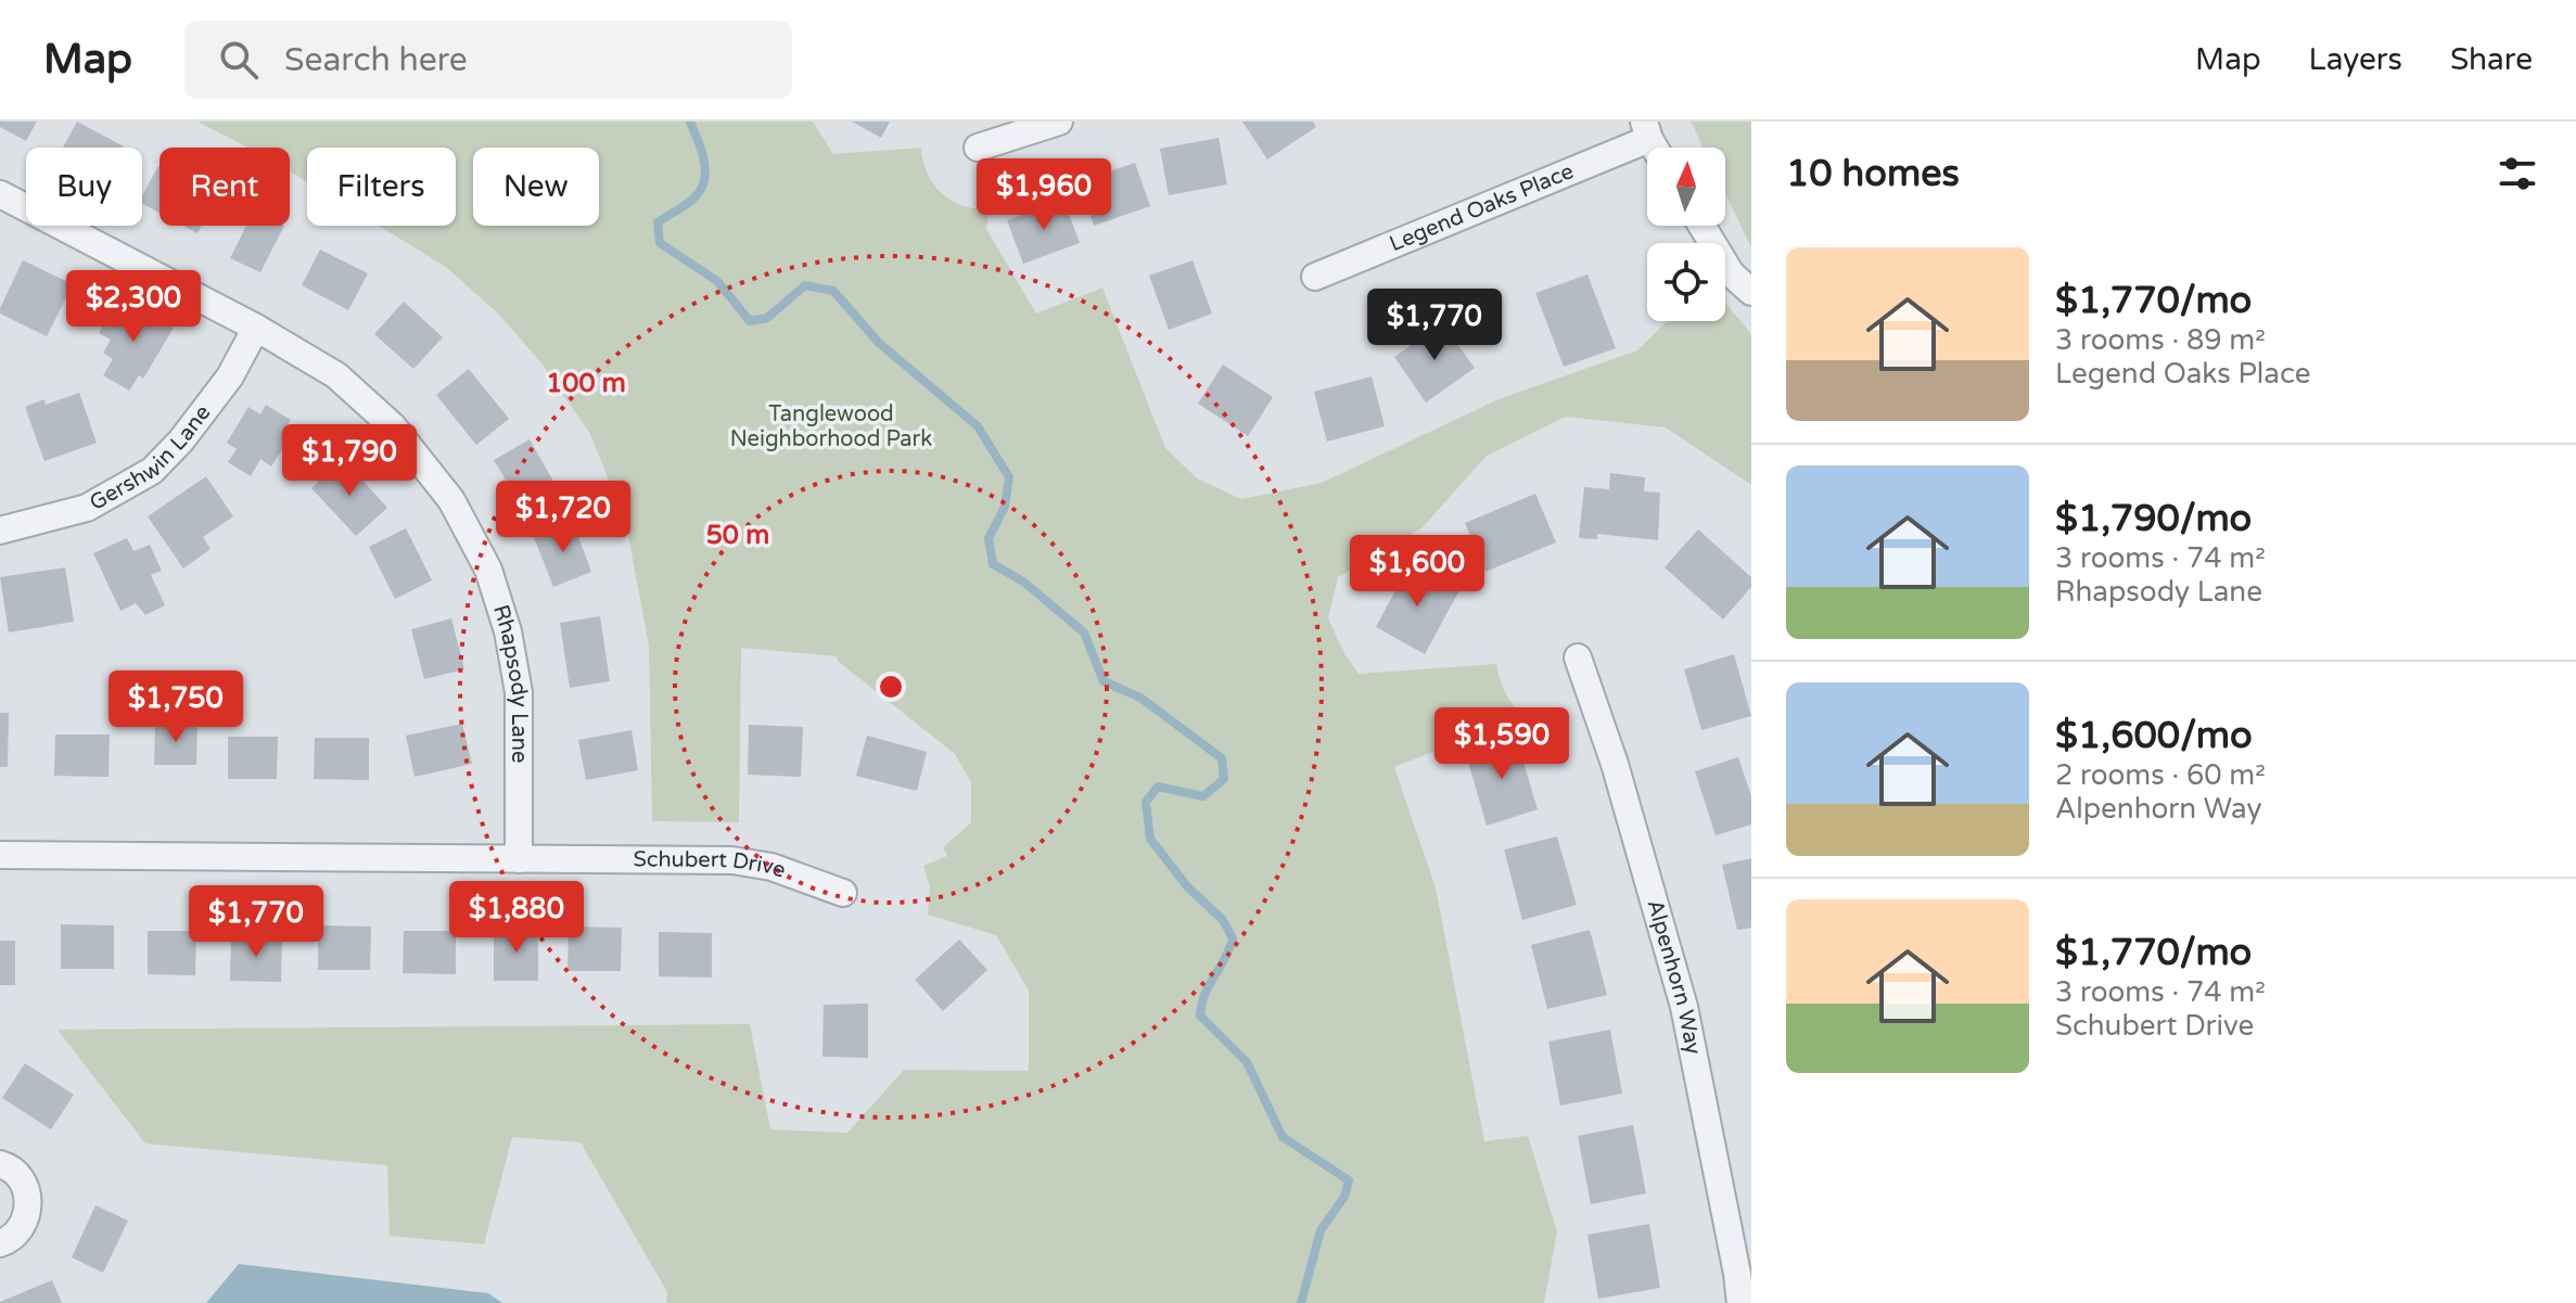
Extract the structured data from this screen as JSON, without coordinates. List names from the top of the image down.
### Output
{
  "streets": {
    "street": [
      "Legend Oaks Place",
      "Gershwin Lane",
      "Rhapsody Lane",
      "Schubert Drive",
      "Alpenhorn Way"
    ]
  },
  "crossings": [
    ["Gershwin Lane", "Rhapsody Lane"],
    ["Rhapsody Lane", "Schubert Drive"]
  ],
  "parks": ["Tanglewood Neighborhood Park"],
  "north": "top",
  "page": {
    "header": "Map",
    "search": "Search here",
    "nav": ["Map", "Layers", "Share"],
    "heading": "10 homes",
    "chip": [
      "Buy",
      "Rent",
      "Filters",
      "New"
    ],
    "price": [
      "$1,960",
      "$2,300",
      "$1,770",
      "$1,790",
      "$1,720",
      "$1,600",
      "$1,750",
      "$1,590",
      "$1,880",
      "$1,770"
    ],
    "list": [
      {
        "name": "$1,770/mo",
        "note": "3 rooms · 89 m² · Legend Oaks Place"
      },
      {
        "name": "$1,790/mo",
        "note": "3 rooms · 74 m² · Rhapsody Lane"
      },
      {
        "name": "$1,600/mo",
        "note": "2 rooms · 60 m² · Alpenhorn Way"
      },
      {
        "name": "$1,770/mo",
        "note": "3 rooms · 74 m² · Schubert Drive"
      }
    ]
  },
  "rings": ["100 m", "50 m"]
}
